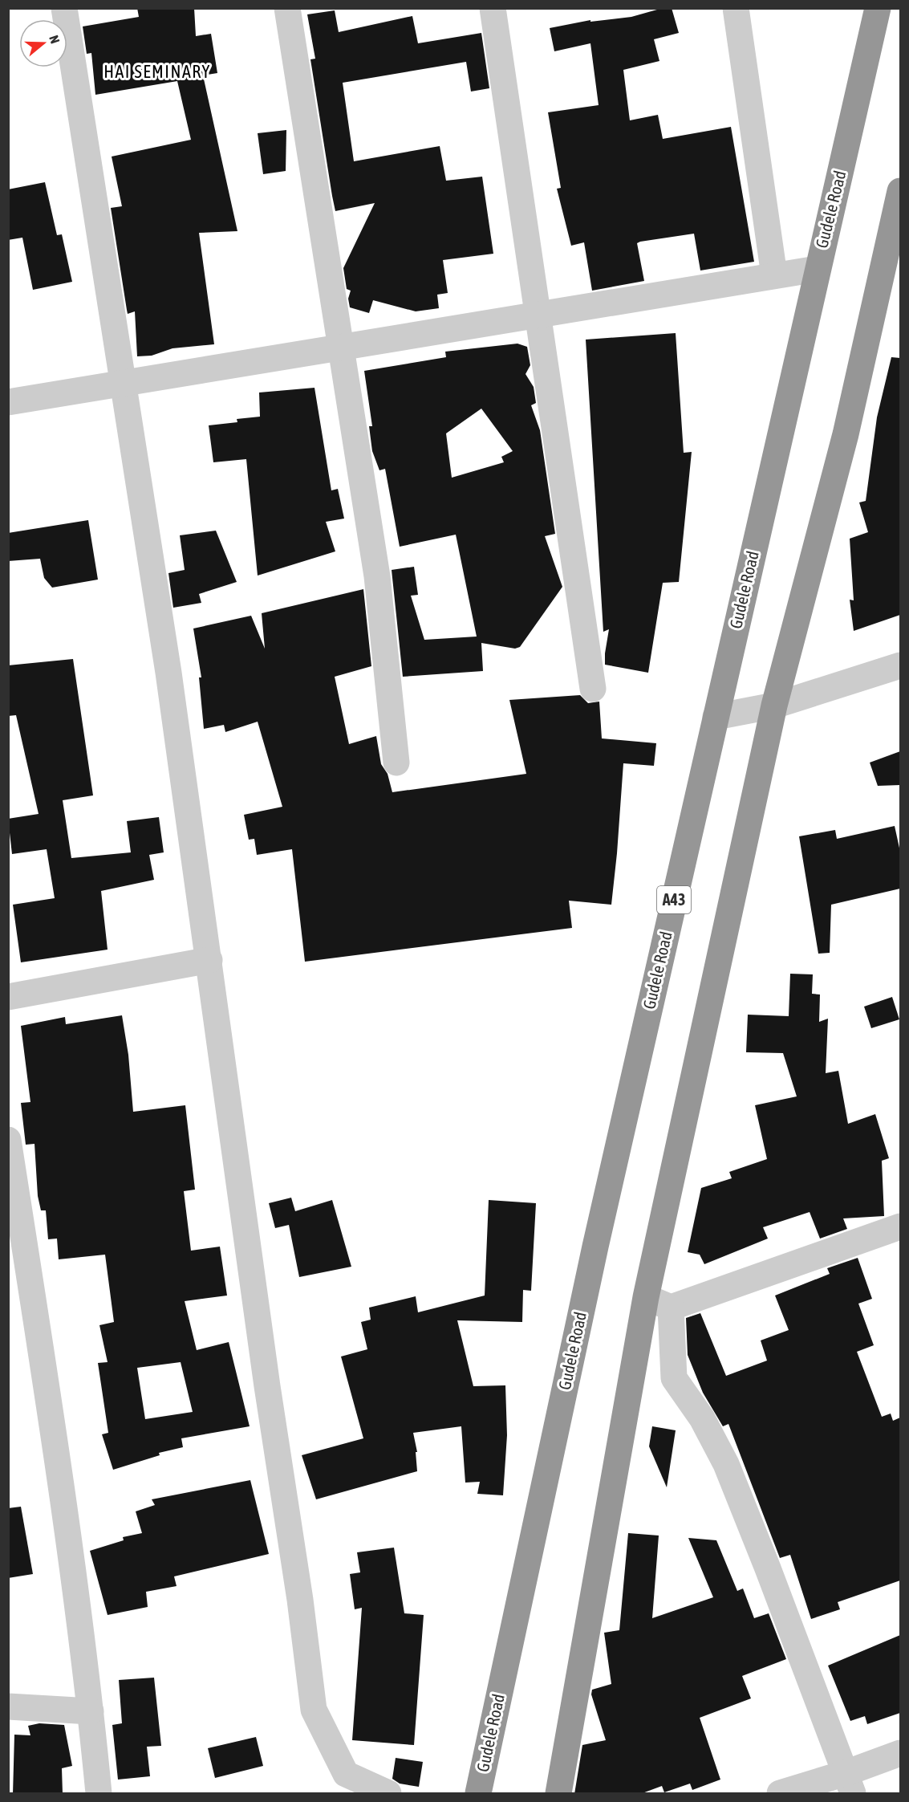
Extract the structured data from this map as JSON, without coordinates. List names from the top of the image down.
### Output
{
  "streets": {
    "highway": ["Gudele Road", "A43"]
  },
  "districts": ["HAI SEMINARY"],
  "north": "right"
}
